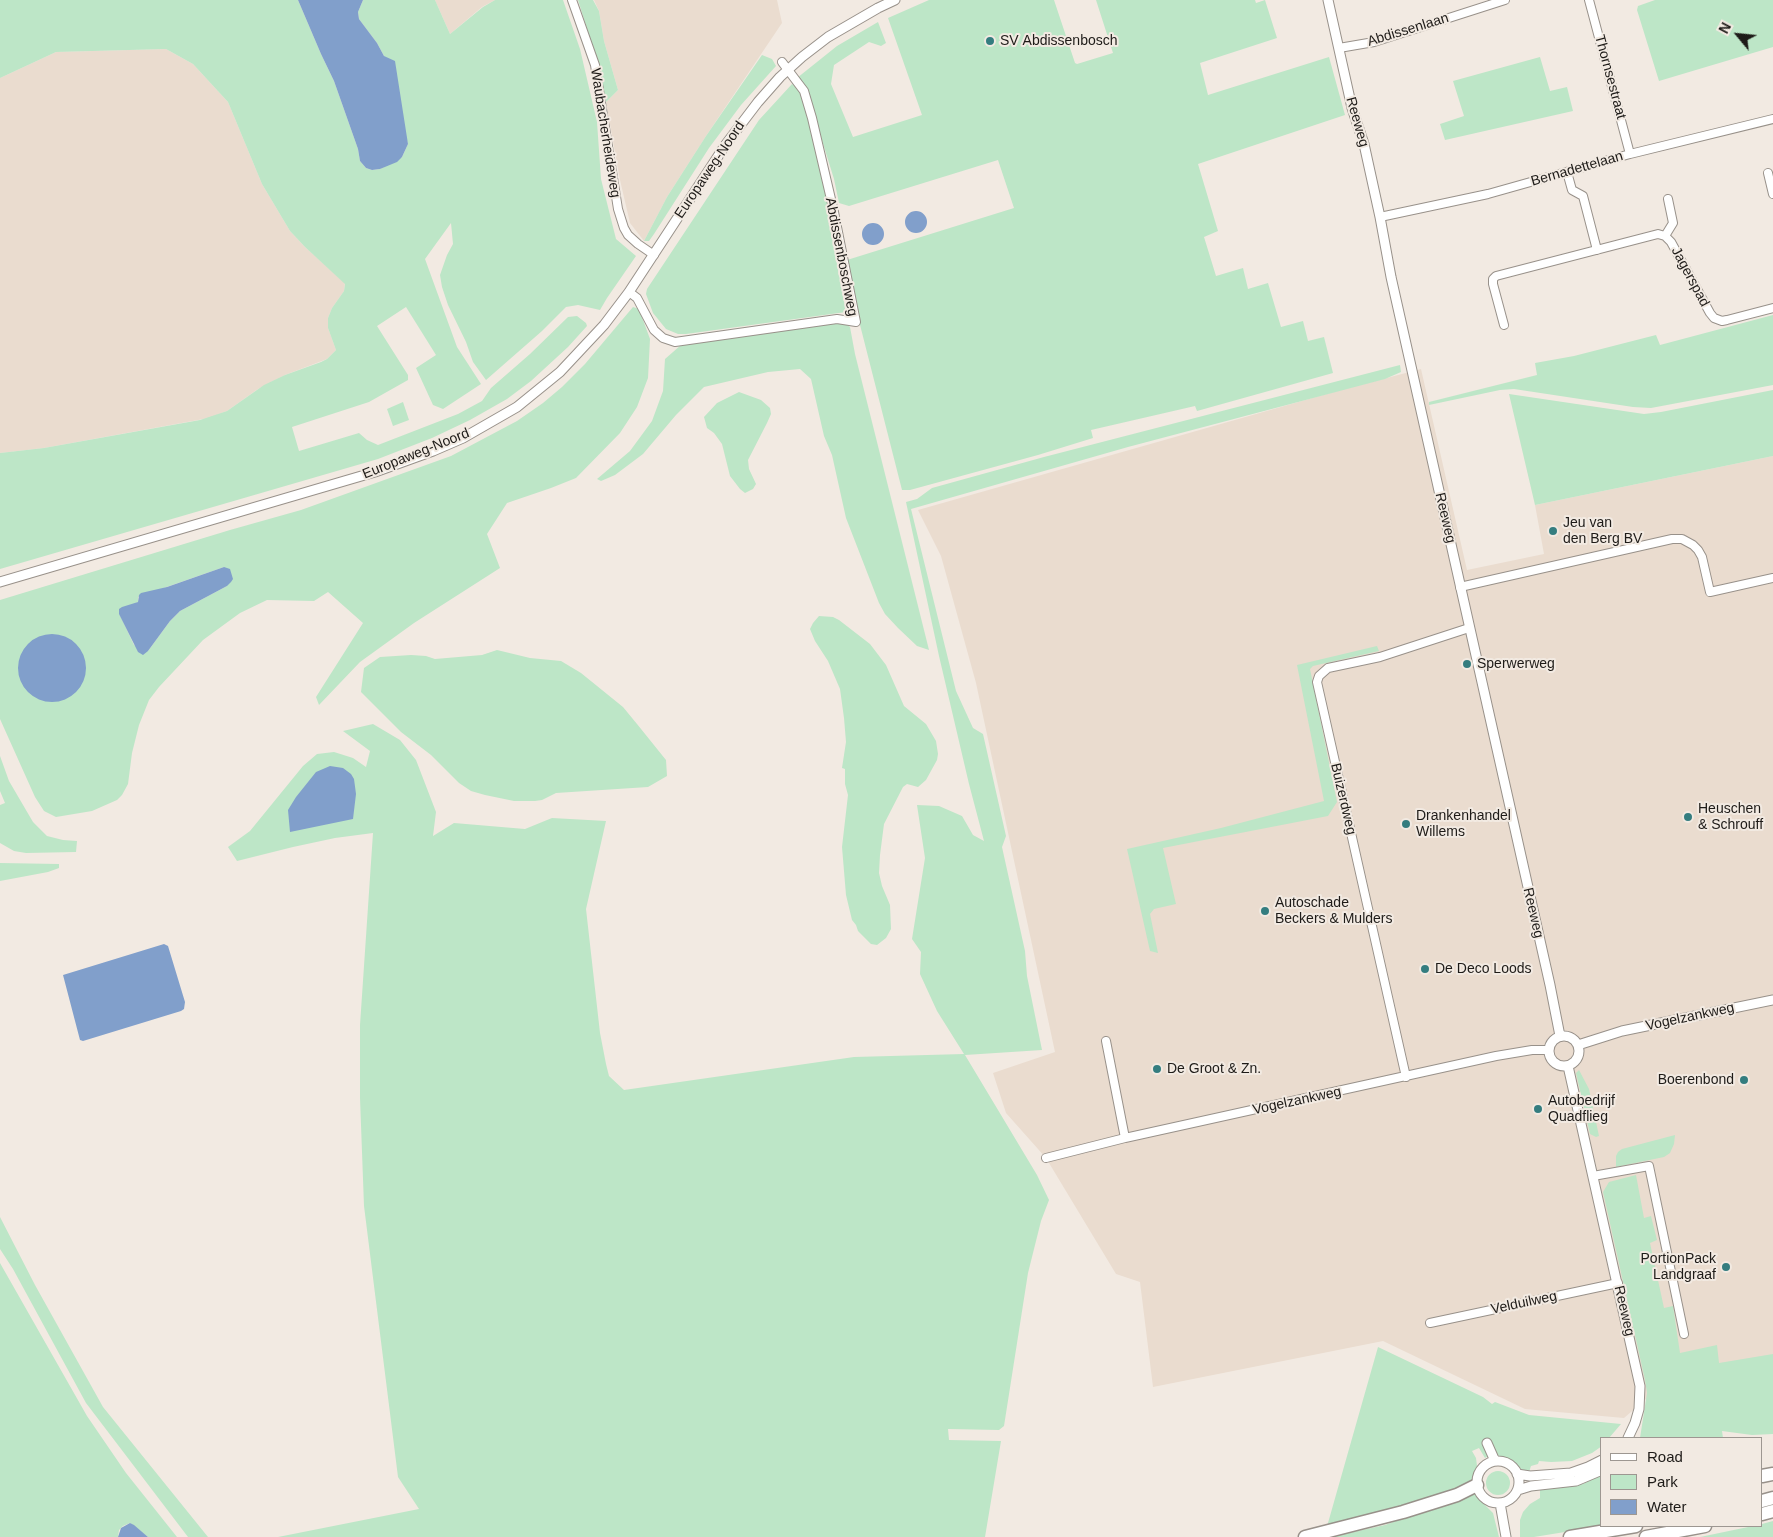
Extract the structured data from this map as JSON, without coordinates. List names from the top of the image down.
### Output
{
  "streets": {
    "street": [
      "Abdissenlaan",
      "Thornsestraat",
      "Reeweg",
      "Waubacherheideweg",
      "Bernadettelaan",
      "Europaweg-Noord",
      "Abdissenboschweg",
      "Jagerspad",
      "Buizerdweg",
      "Vogelzankweg",
      "Velduilweg"
    ]
  },
  "crossings": [
    ["Abdissenlaan", "Reeweg"],
    ["Thornsestraat", "Bernadettelaan"],
    ["Reeweg", "Bernadettelaan"],
    ["Reeweg", "Buizerdweg"],
    ["Reeweg", "Vogelzankweg"],
    ["Reeweg", "Velduilweg"],
    ["Waubacherheideweg", "Europaweg-Noord"],
    ["Europaweg-Noord", "Abdissenboschweg"],
    ["Buizerdweg", "Vogelzankweg"]
  ],
  "places": [
    "SV Abdissenbosch",
    "Jeu van den Berg BV",
    "Sperwerweg",
    "Heuschen & Schrouff",
    "Drankenhandel Willems",
    "Autoschade Beckers & Mulders",
    "De Deco Loods",
    "De Groot & Zn.",
    "Boerenbond",
    "Autobedrijf Quadflieg",
    "PortionPack Landgraaf"
  ],
  "legend": ["Road", "Park", "Water"],
  "north": "top left"
}
